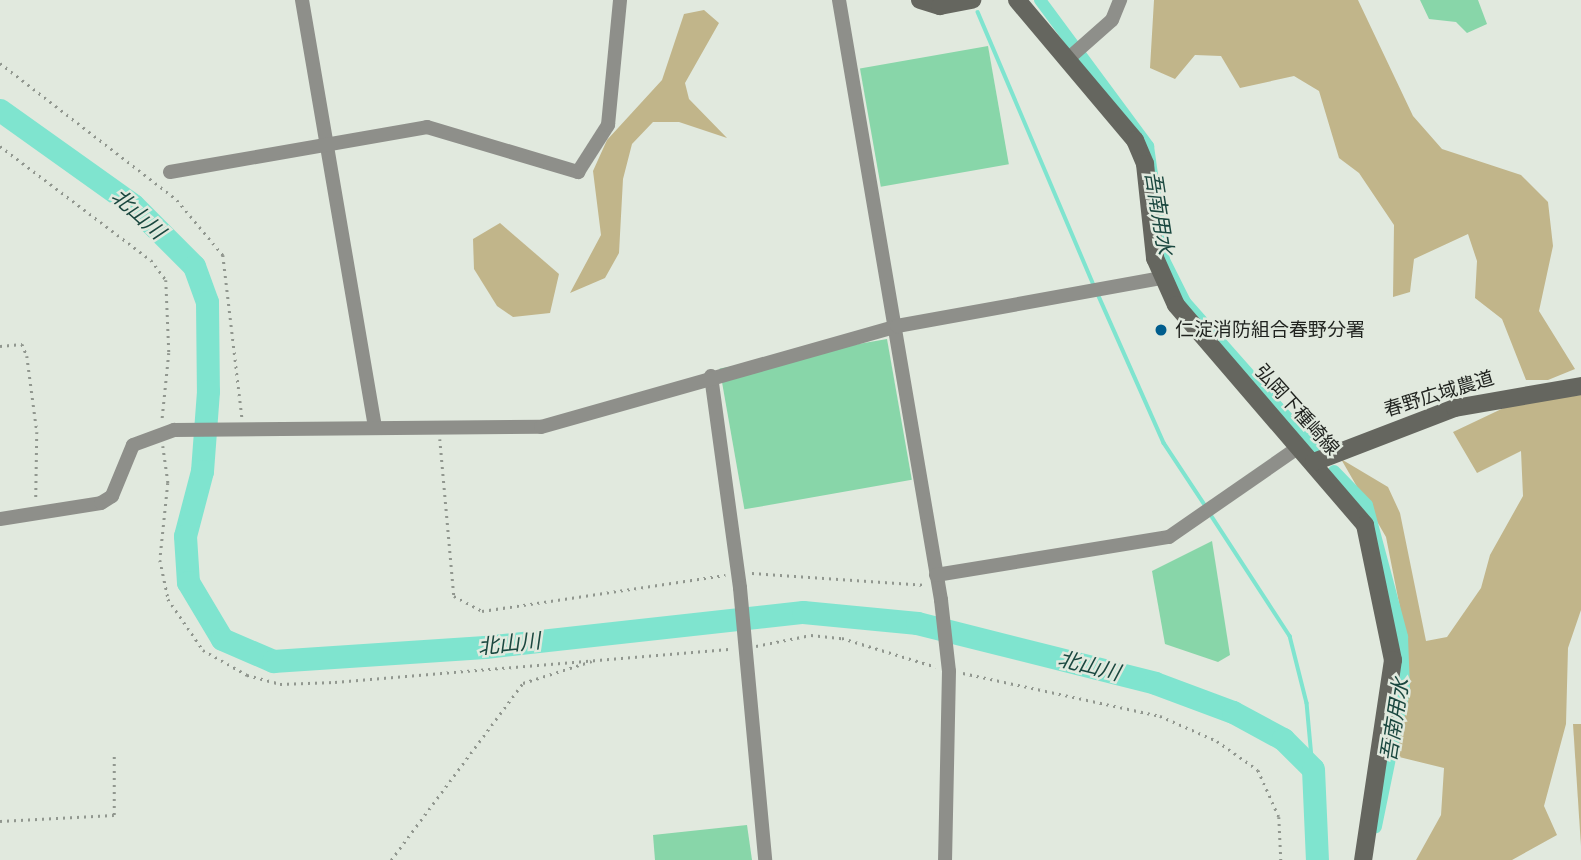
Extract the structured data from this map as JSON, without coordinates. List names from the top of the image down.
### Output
{
  "streets": {
    "main road": ["春野広域農道", "弘岡下種崎線"]
  },
  "crossings": [
    ["春野広域農道", "弘岡下種崎線"]
  ],
  "water": ["吾南用水", "北山川"],
  "places": ["仁淀消防組合春野分署"]
}
